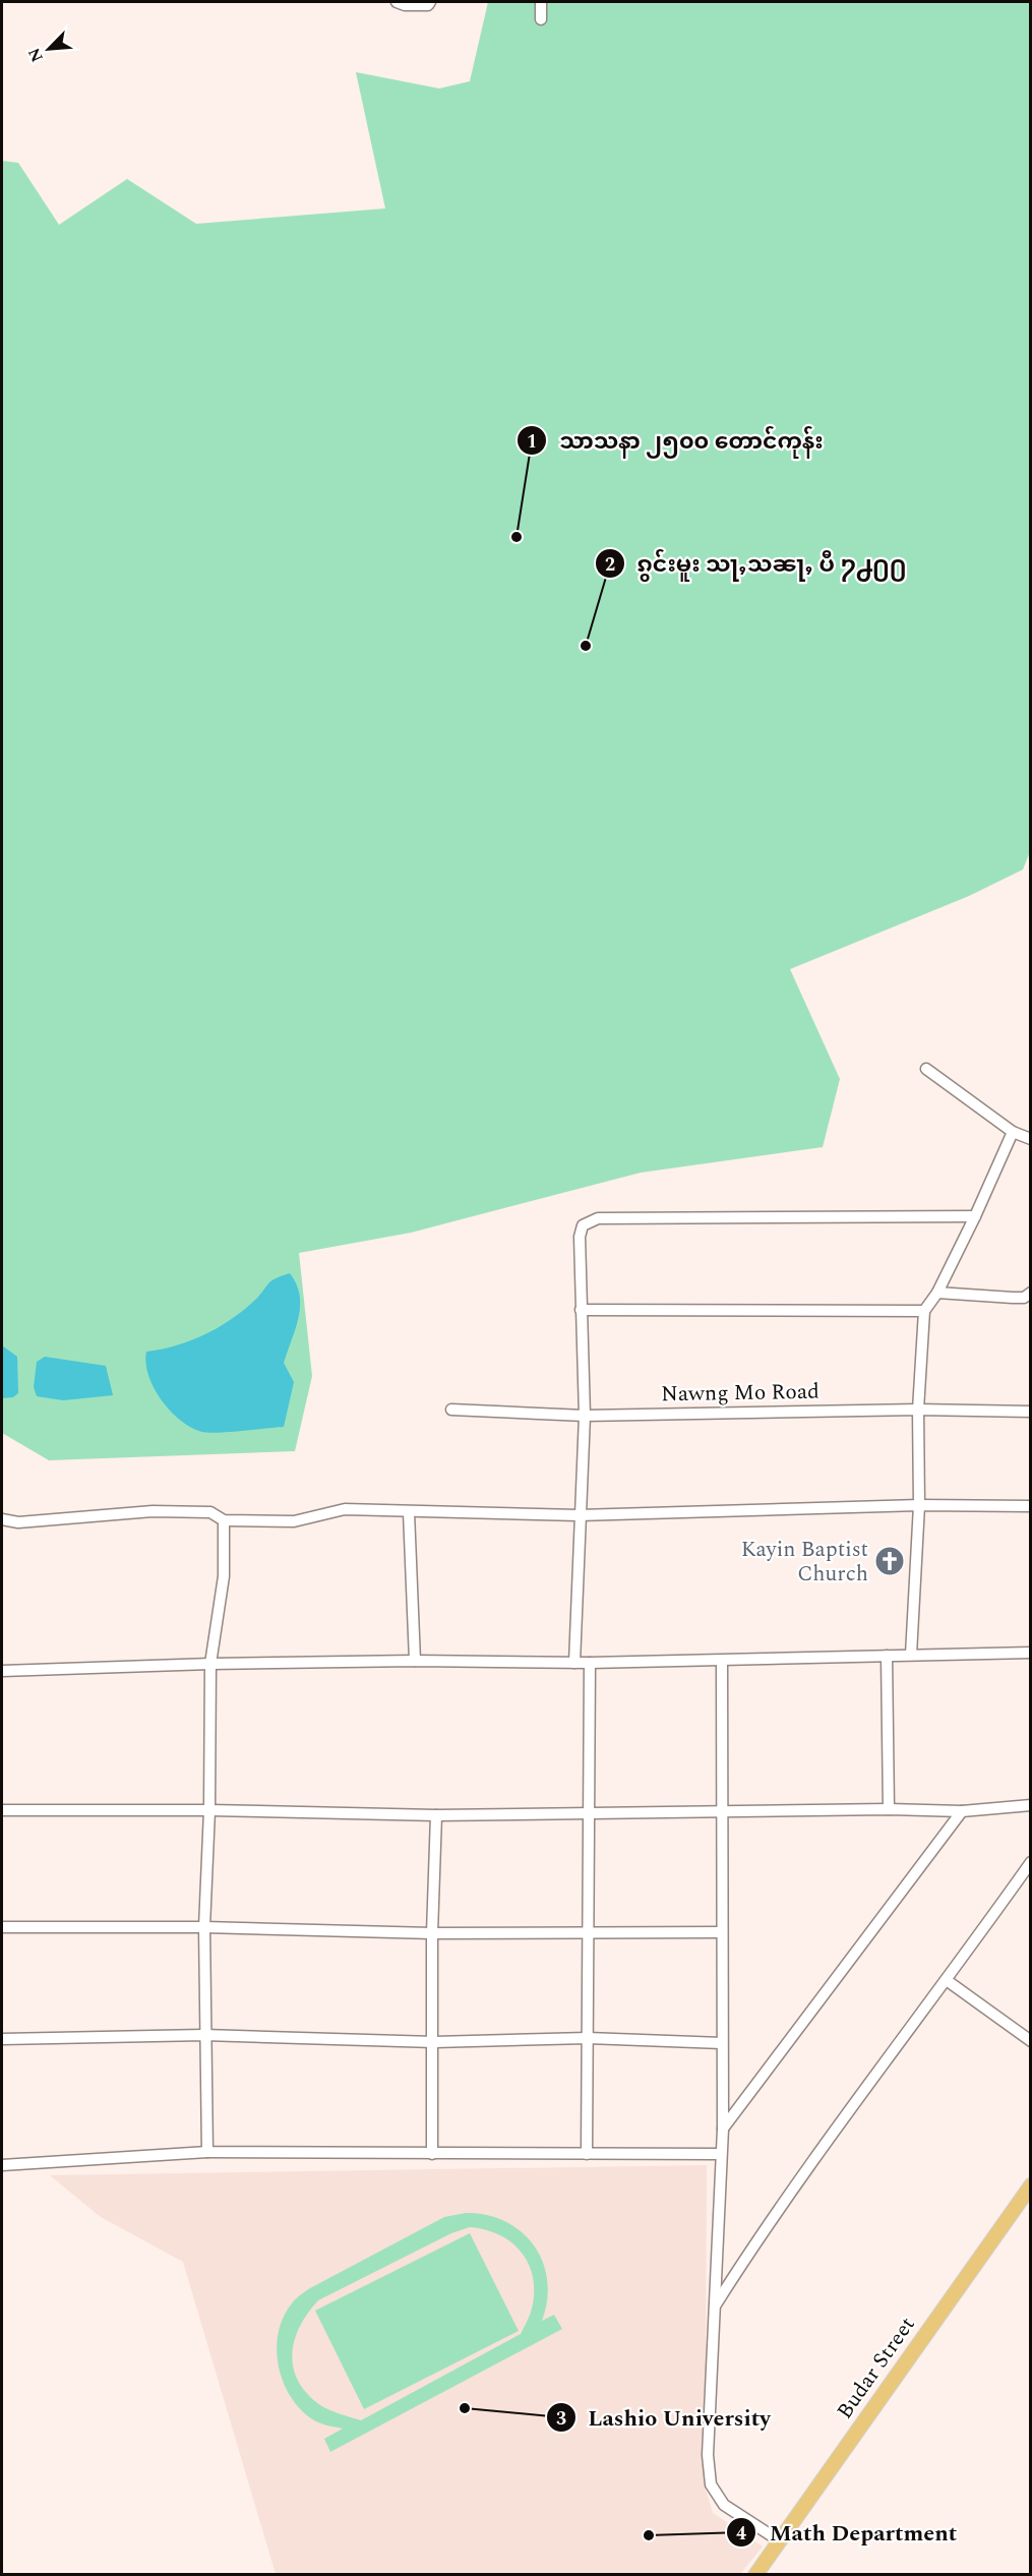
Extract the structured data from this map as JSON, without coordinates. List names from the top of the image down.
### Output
{
  "streets": {
    "main road": ["Budar Street"],
    "street": ["Nawng Mo Road"]
  },
  "places": {
    "other": [
      "သာသနာ ၂၅၀၀ တောင်ကုန်း",
      "ၵွင်းမူး သႃႇသၼႃႇ ပီ ႒႕႐႐",
      "Lashio University",
      "Math Department"
    ],
    "church": ["Kayin Baptist Church"]
  },
  "north": "bottom left"
}
